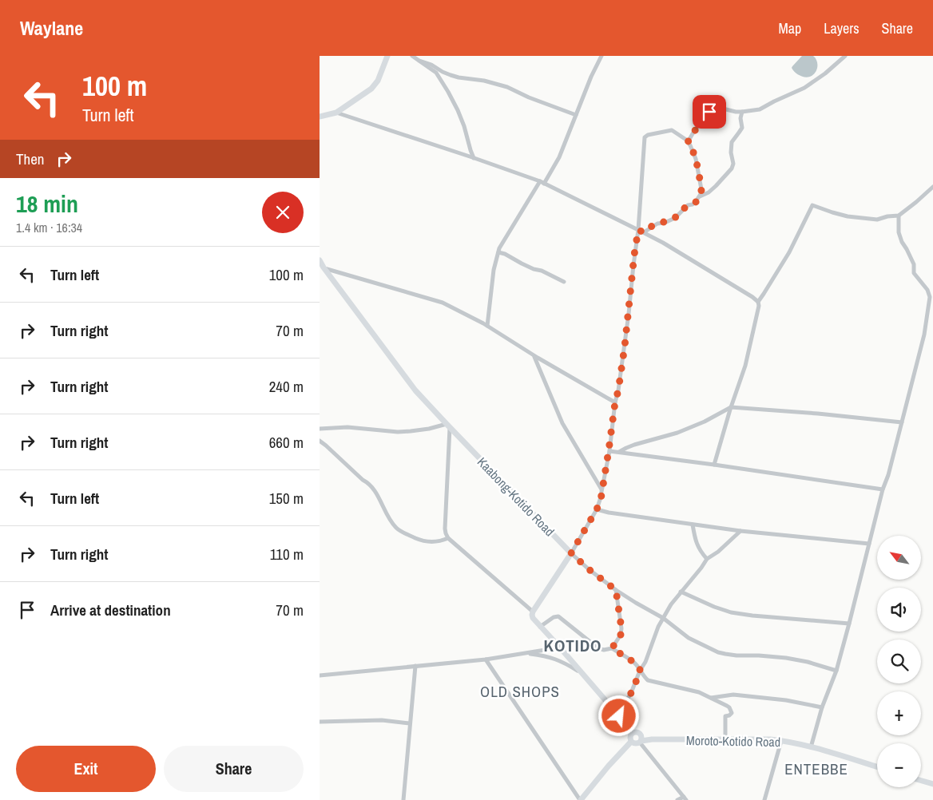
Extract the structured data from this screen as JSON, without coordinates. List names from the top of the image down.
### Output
{
  "streets": {
    "street": ["Kaabong-Kotido Road", "Moroto-Kotido Road"]
  },
  "districts": ["KOTIDO", "OLD SHOPS", "ENTEBBE"],
  "north": "top left",
  "page": {
    "header": "Waylane",
    "nav": ["Map", "Layers", "Share"],
    "turn": ["100 m", "Turn left"],
    "then": "Then",
    "heading": ["18 min", "1.4 km · 16:34"],
    "list": [
      {
        "name": "Turn left",
        "value": "100 m"
      },
      {
        "name": "Turn right",
        "value": "70 m"
      },
      {
        "name": "Turn right",
        "value": "240 m"
      },
      {
        "name": "Turn right",
        "value": "660 m"
      },
      {
        "name": "Turn left",
        "value": "150 m"
      },
      {
        "name": "Turn right",
        "value": "110 m"
      },
      {
        "name": "Arrive at destination",
        "value": "70 m"
      }
    ],
    "map_buttons": ["+", "−"],
    "buttons": ["Exit", "Share"]
  }
}
